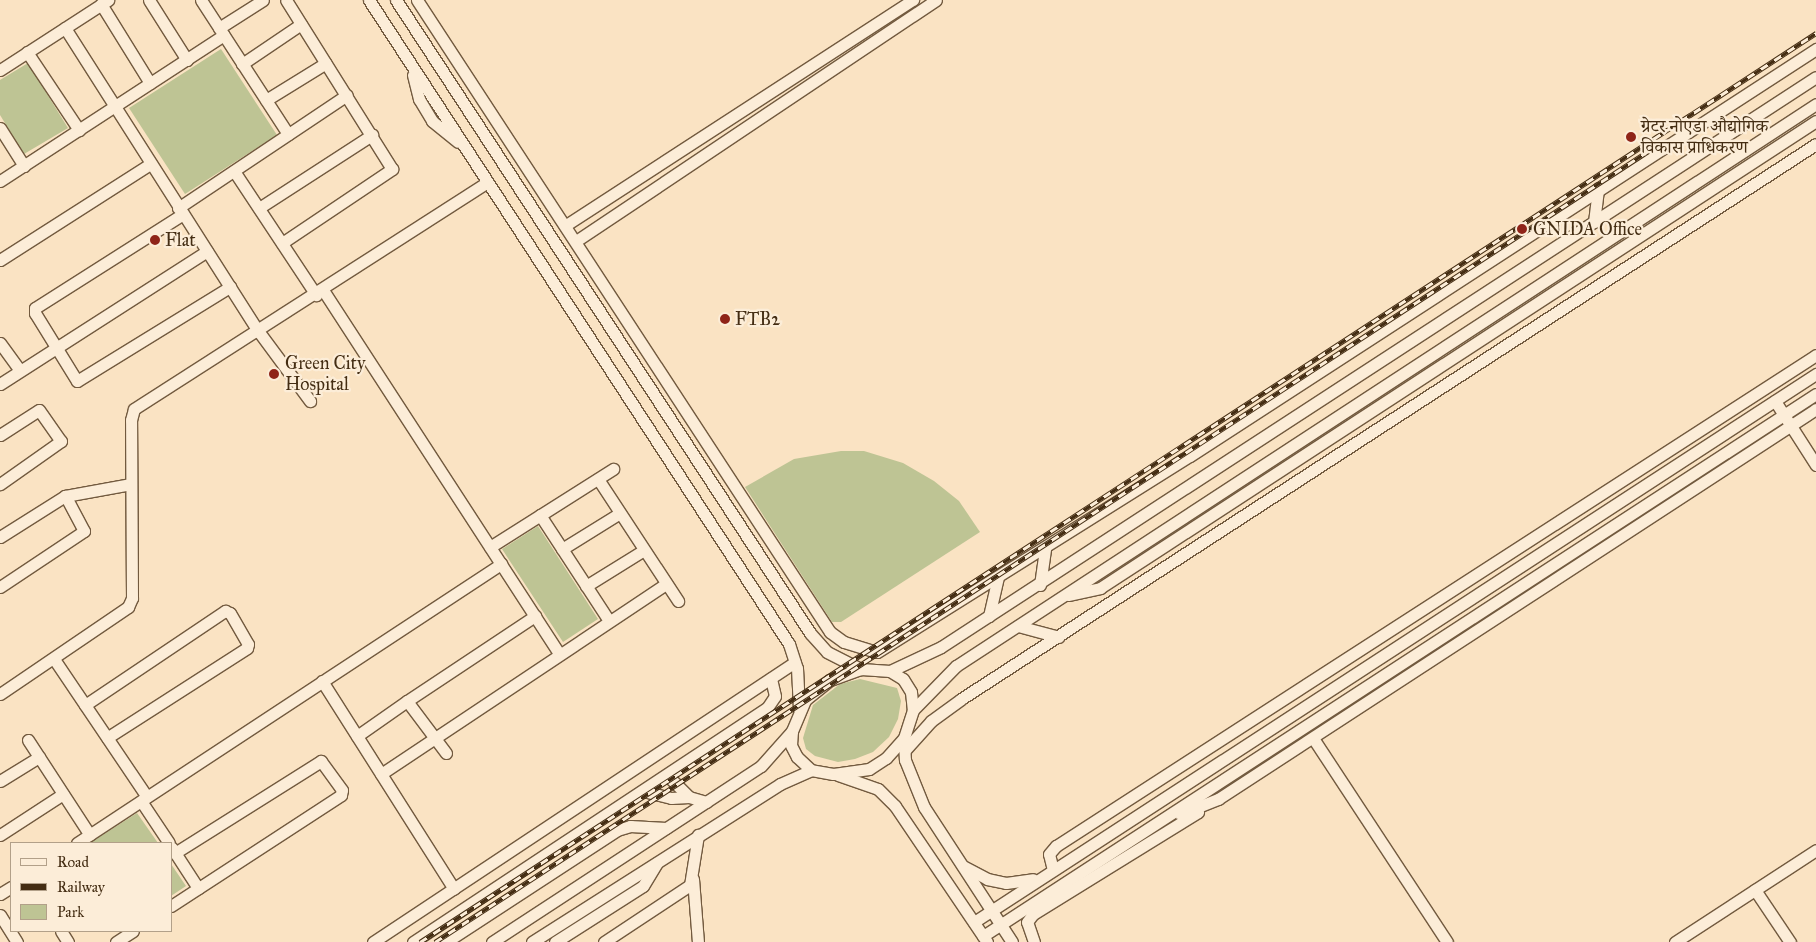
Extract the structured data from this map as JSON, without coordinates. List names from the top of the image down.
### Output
{
  "places": [
    "ग्रेटर नोएडा औद्योगिक विकास प्राधिकरण",
    "GNIDA Office",
    "Flat",
    "FTB2",
    "Green City Hospital"
  ],
  "legend": ["Road", "Railway", "Park"]
}
